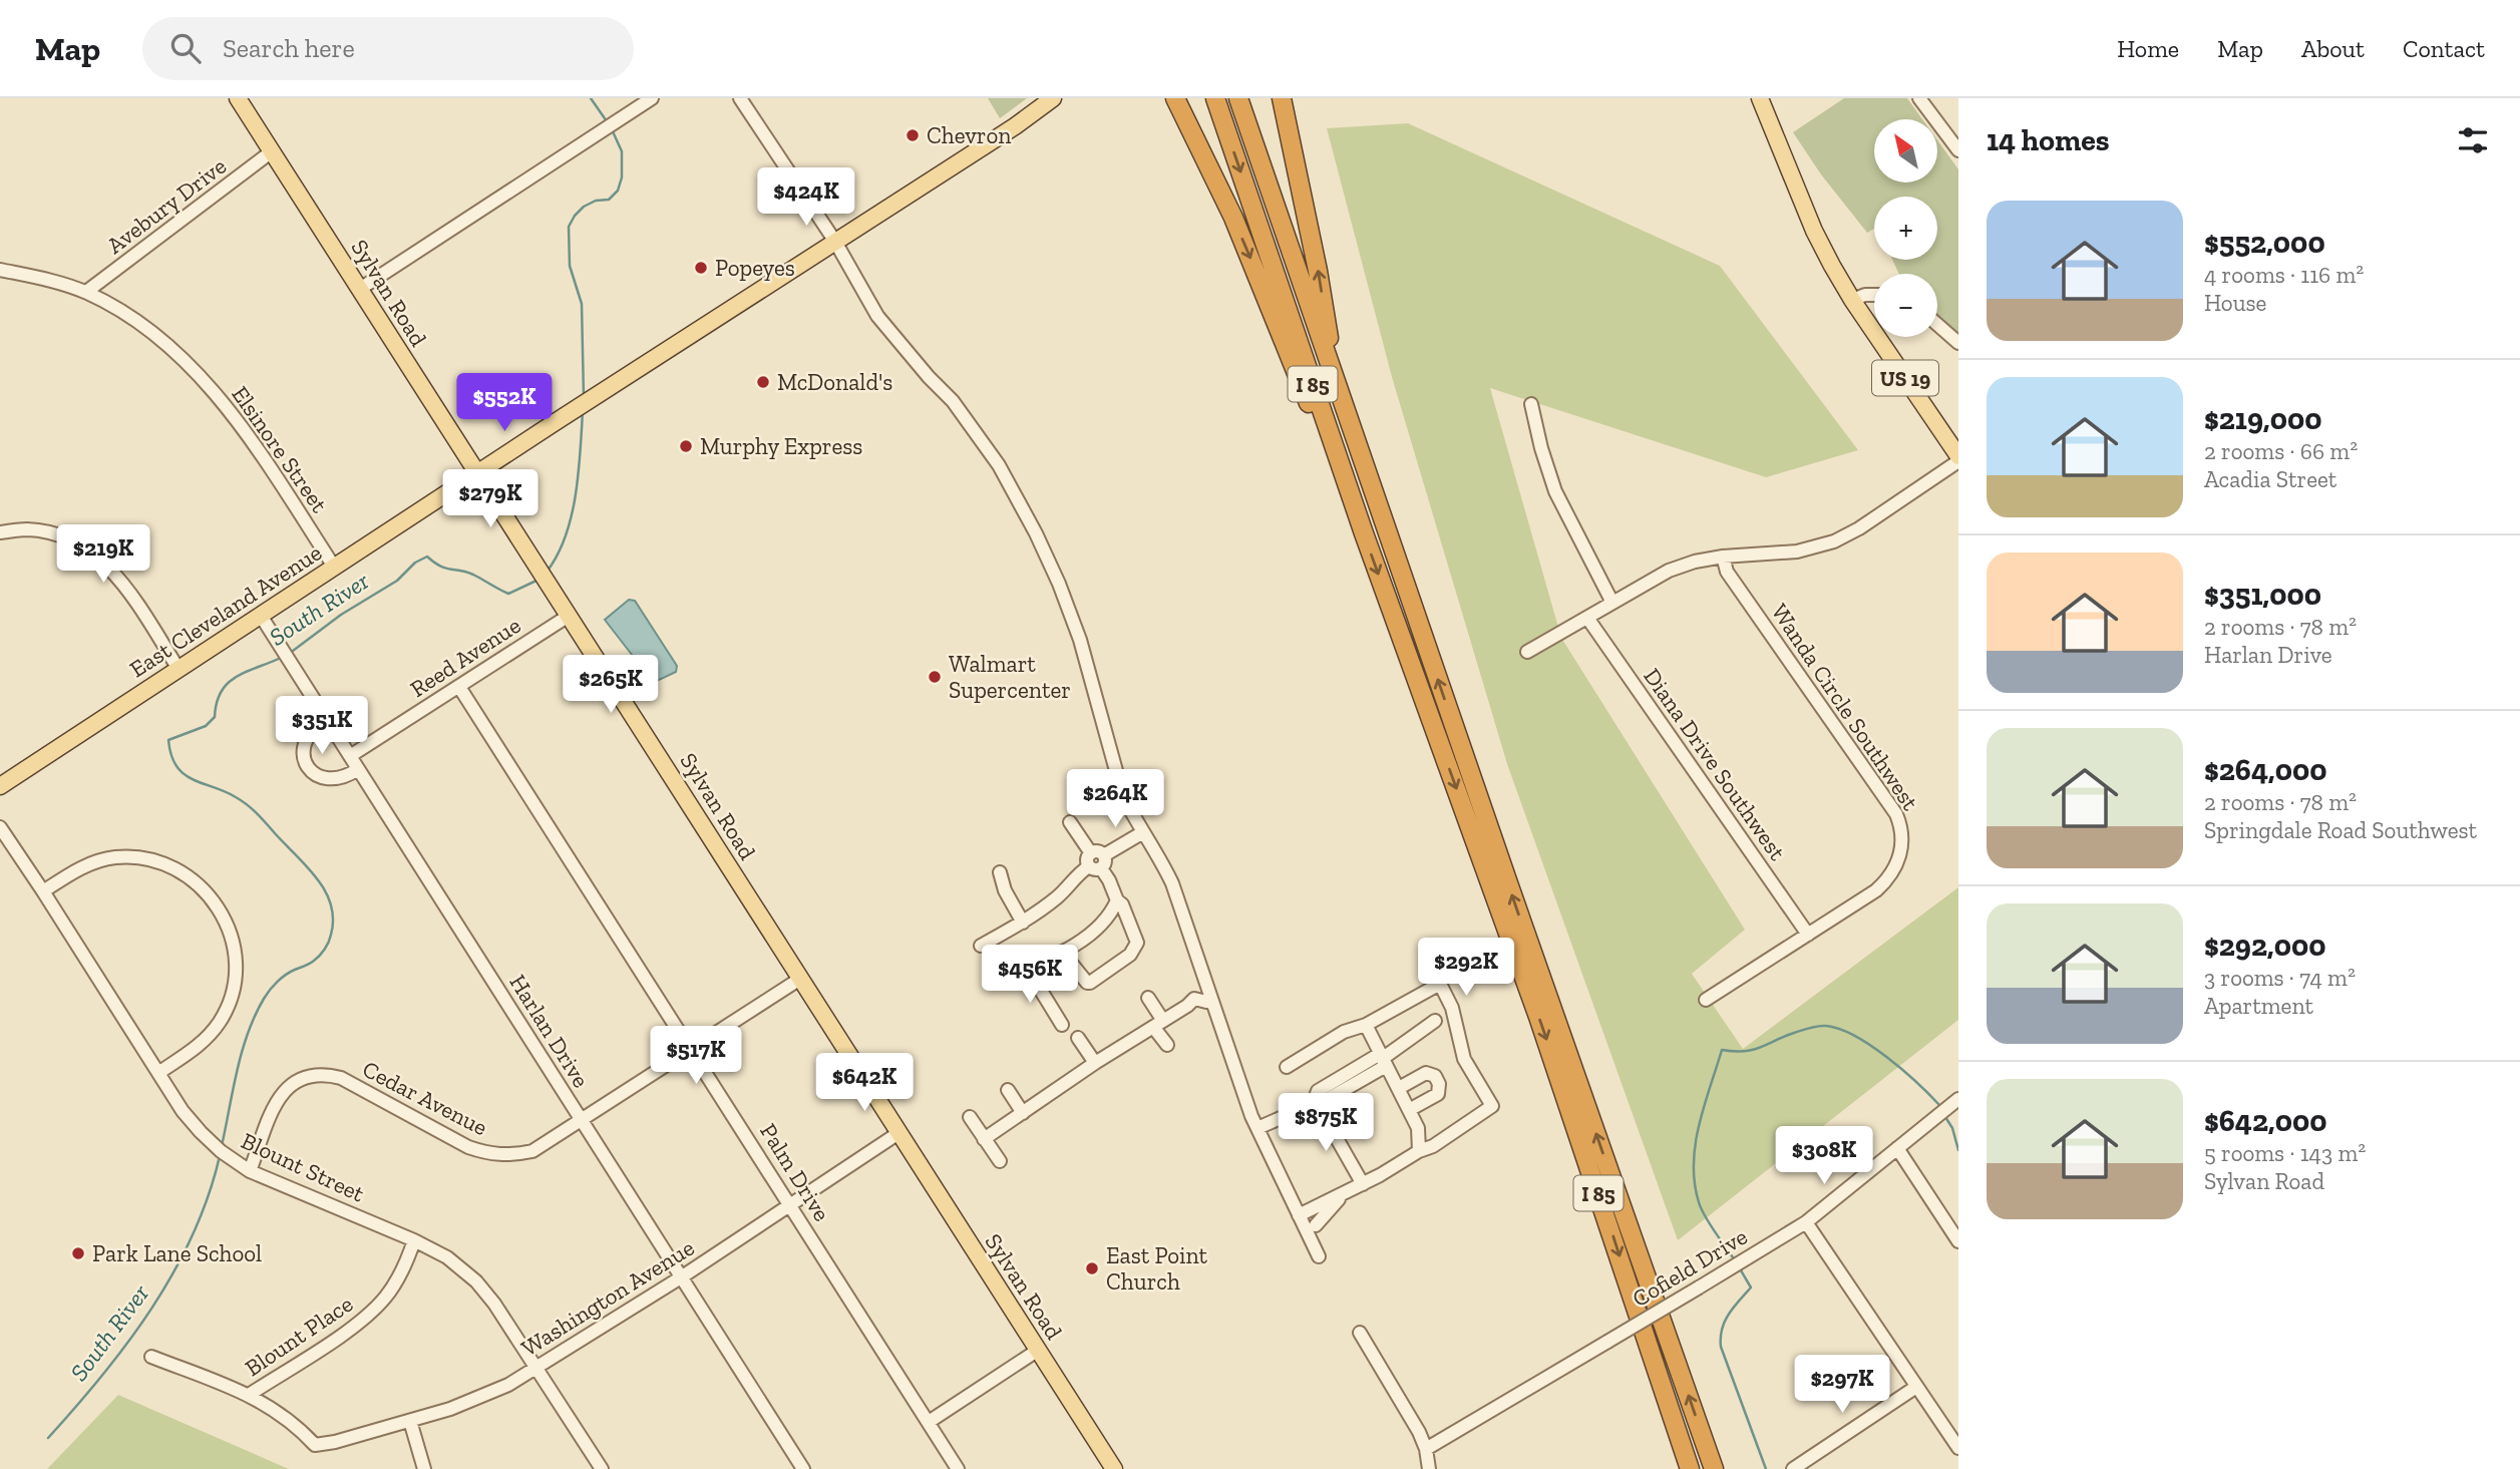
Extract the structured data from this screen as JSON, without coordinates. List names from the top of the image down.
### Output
{
  "streets": {
    "highway": ["I 85"],
    "main road": ["Sylvan Road", "US 19", "East Cleveland Avenue"],
    "street": [
      "Avebury Drive",
      "Elsinore Street",
      "Reed Avenue",
      "Wanda Circle Southwest",
      "Diana Drive Southwest",
      "Harlan Drive",
      "Cedar Avenue",
      "Blount Street",
      "Palm Drive",
      "Cofield Drive",
      "Washington Avenue",
      "Blount Place"
    ]
  },
  "crossings": [
    ["Avebury Drive", "Sylvan Road"],
    ["Avebury Drive", "Elsinore Street"],
    ["Sylvan Road", "East Cleveland Avenue"],
    ["Sylvan Road", "Reed Avenue"],
    ["Sylvan Road", "Cedar Avenue"],
    ["Sylvan Road", "Washington Avenue"],
    ["Elsinore Street", "East Cleveland Avenue"],
    ["East Cleveland Avenue", "Harlan Drive"],
    ["Reed Avenue", "Harlan Drive"],
    ["Reed Avenue", "Palm Drive"],
    ["Wanda Circle Southwest", "Diana Drive Southwest"],
    ["Harlan Drive", "Cedar Avenue"],
    ["Harlan Drive", "Washington Avenue"],
    ["Cedar Avenue", "Blount Street"],
    ["Cedar Avenue", "Palm Drive"],
    ["Blount Street", "Washington Avenue"],
    ["Blount Street", "Blount Place"],
    ["Palm Drive", "Washington Avenue"],
    ["Washington Avenue", "Blount Place"]
  ],
  "water": ["South River"],
  "places": [
    "Chevron",
    "Popeyes",
    "McDonald's",
    "Murphy Express",
    "Walmart Supercenter",
    "Park Lane School",
    "East Point Church"
  ],
  "north": "top left",
  "page": {
    "header": "Map",
    "search": "Search here",
    "nav": [
      "Home",
      "Map",
      "About",
      "Contact"
    ],
    "heading": "14 homes",
    "map_buttons": ["+", "−"],
    "price": [
      "$424K",
      "$552K",
      "$279K",
      "$219K",
      "$265K",
      "$351K",
      "$264K",
      "$292K",
      "$456K",
      "$517K",
      "$642K",
      "$875K",
      "$308K",
      "$297K"
    ],
    "list": [
      {
        "name": "$552,000",
        "note": "4 rooms · 116 m² · House"
      },
      {
        "name": "$219,000",
        "note": "2 rooms · 66 m² · Acadia Street"
      },
      {
        "name": "$351,000",
        "note": "2 rooms · 78 m² · Harlan Drive"
      },
      {
        "name": "$264,000",
        "note": "2 rooms · 78 m² · Springdale Road Southwest"
      },
      {
        "name": "$292,000",
        "note": "3 rooms · 74 m² · Apartment"
      },
      {
        "name": "$642,000",
        "note": "5 rooms · 143 m² · Sylvan Road"
      }
    ]
  }
}
